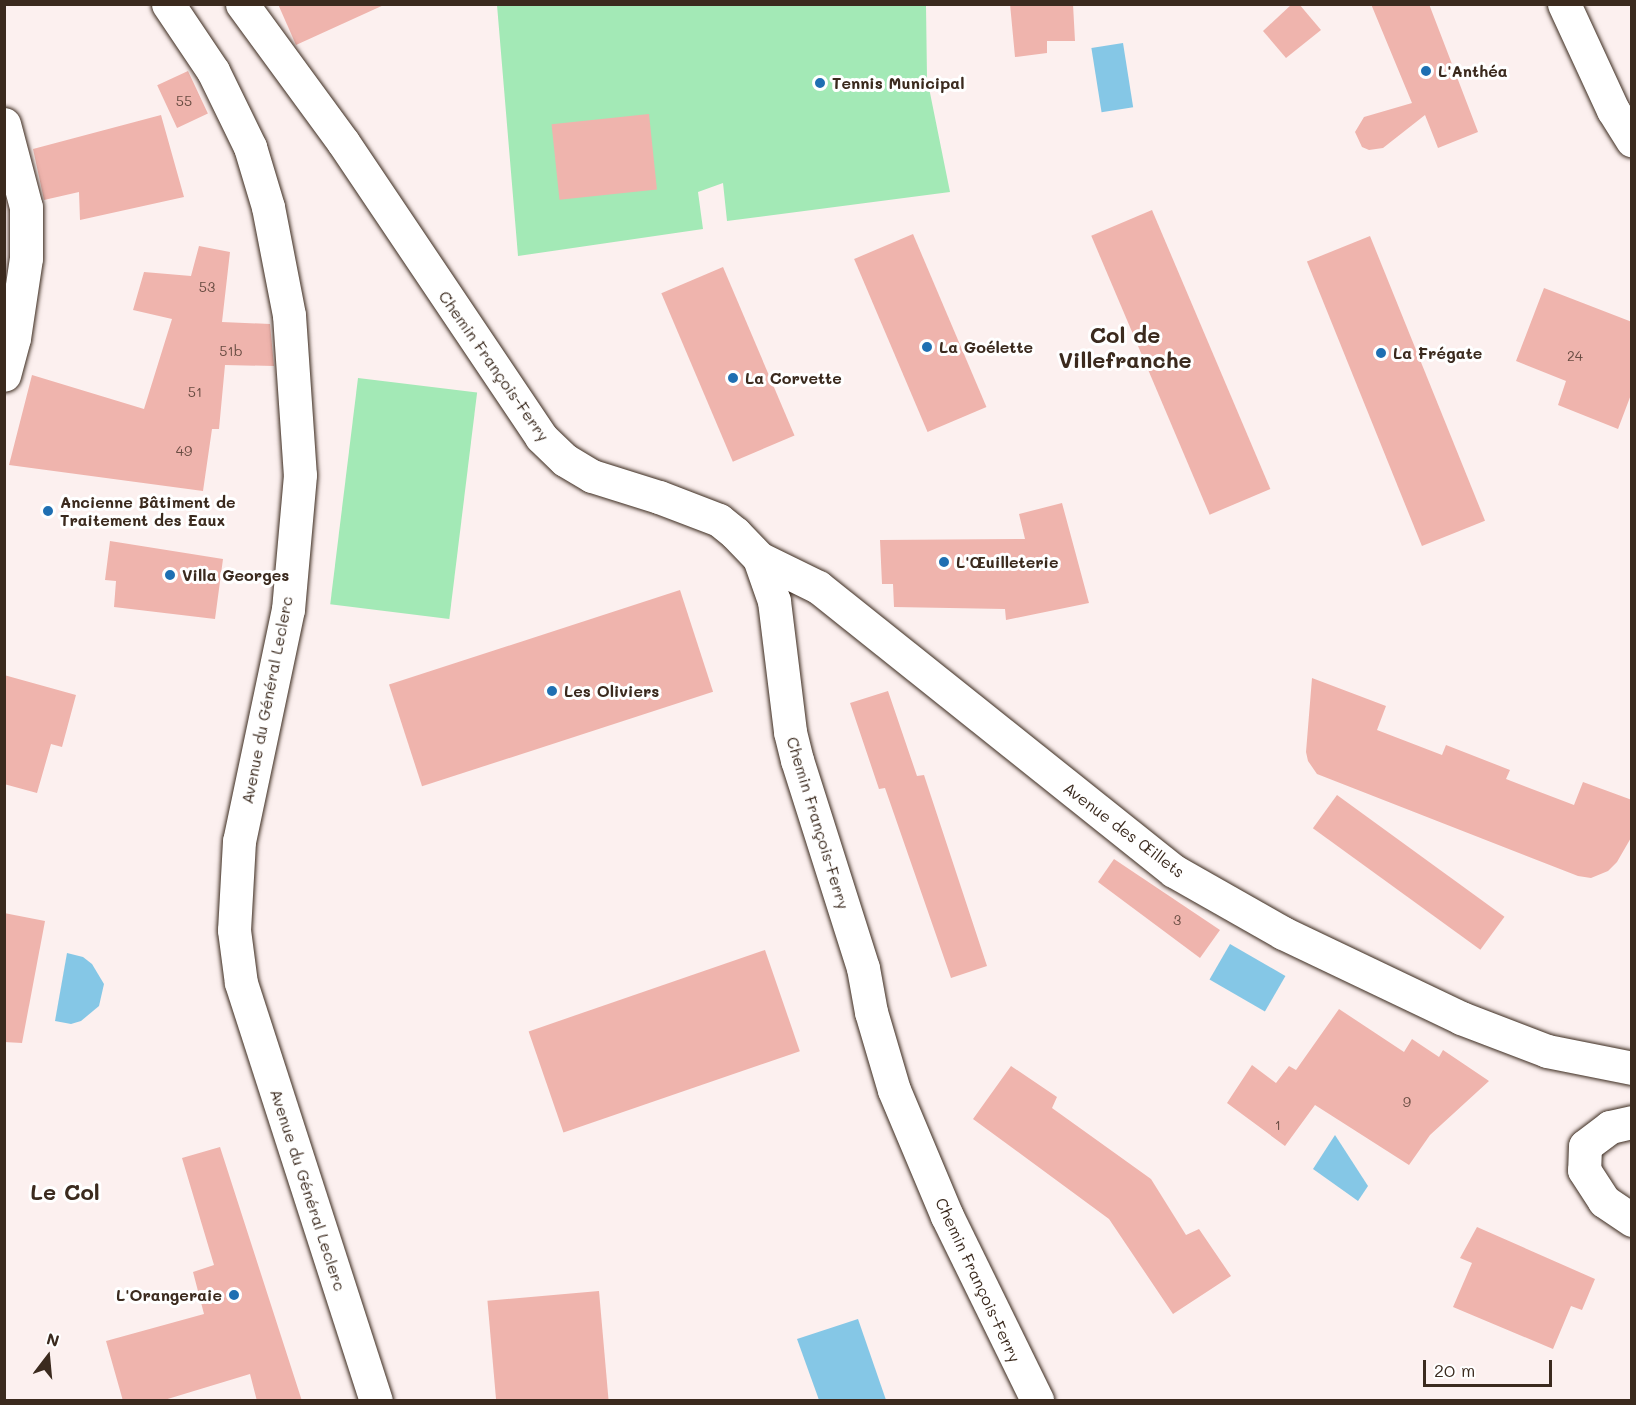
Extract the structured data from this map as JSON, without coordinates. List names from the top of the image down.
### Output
{
  "streets": {
    "street": ["Chemin François-Ferry", "Avenue du Général Leclerc", "Avenue des Œillets"]
  },
  "crossings": [
    ["Chemin François-Ferry", "Avenue des Œillets"]
  ],
  "districts": ["Col de Villefranche", "Le Col"],
  "places": [
    "L'Anthéa",
    "Tennis Municipal",
    "La Goélette",
    "La Frégate",
    "La Corvette",
    "Ancienne Bâtiment de Traitement des Eaux",
    "L'Œuilleterie",
    "Villa Georges",
    "Les Oliviers",
    "L'Orangeraie"
  ],
  "house_numbers": [
    "55",
    "53",
    "51b",
    "24",
    "51",
    "49",
    "3",
    "9",
    "1"
  ],
  "scale_bar": "20 m",
  "north": "top"
}
